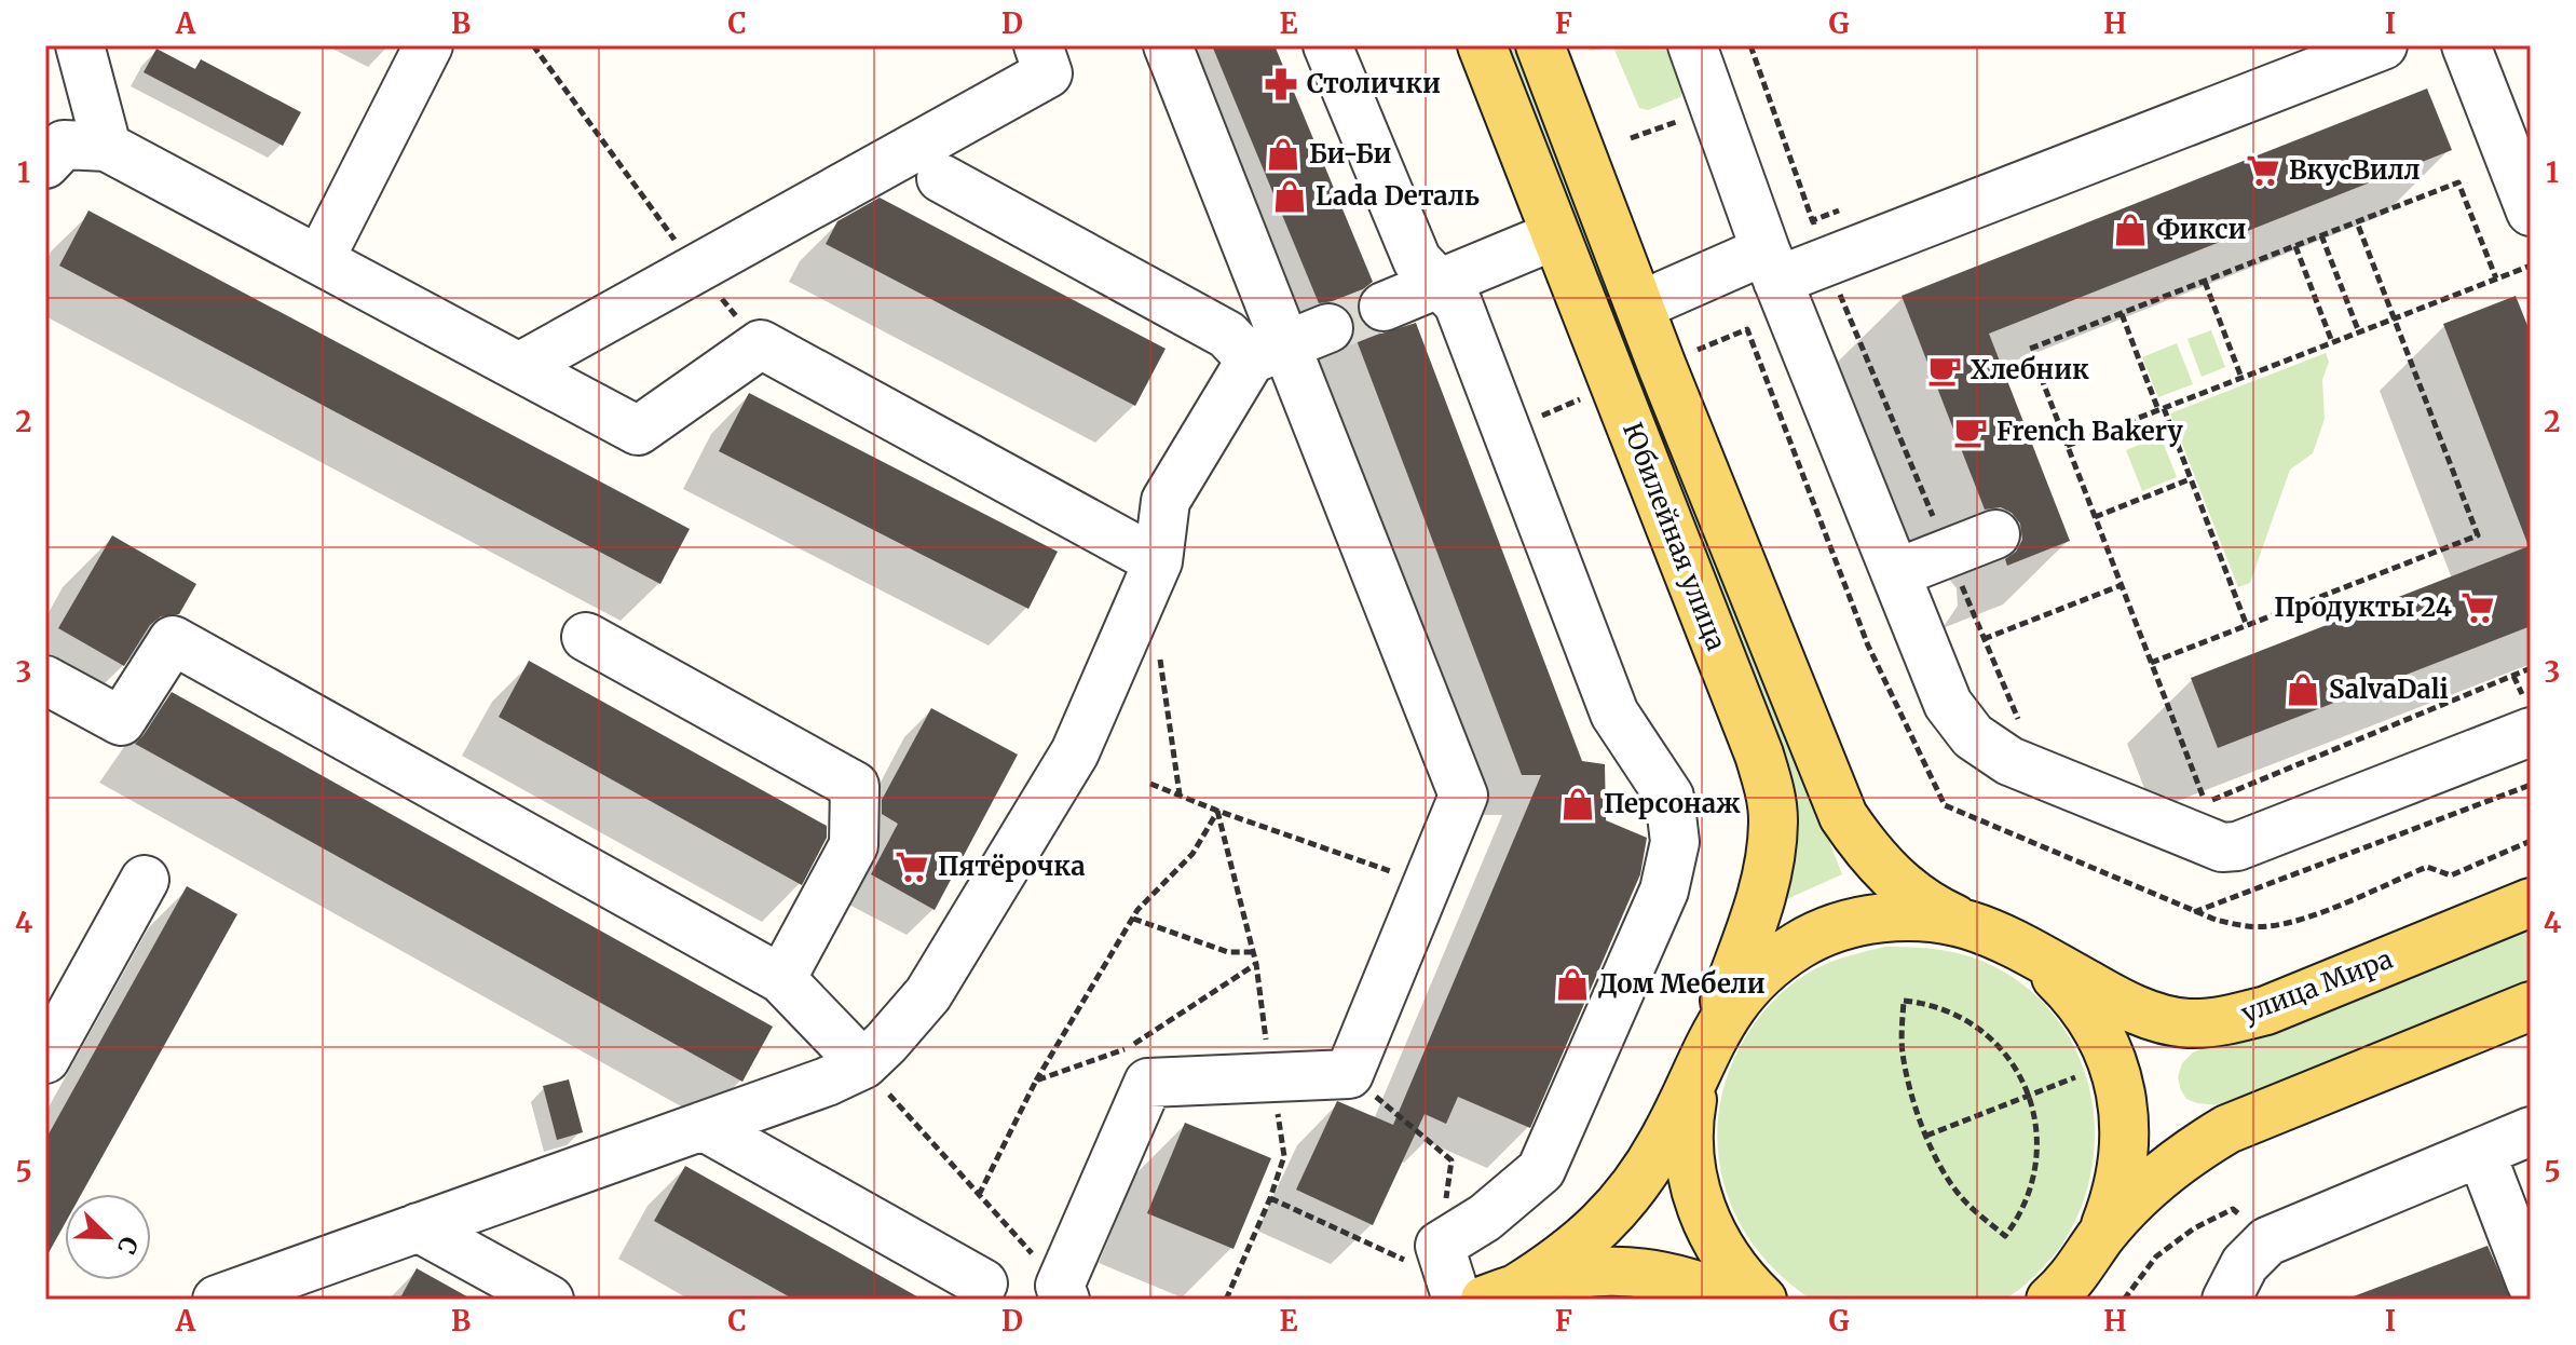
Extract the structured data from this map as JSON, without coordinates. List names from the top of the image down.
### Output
{
  "streets": {
    "main road": ["Юбилейная улица", "улица Мира"]
  },
  "crossings": [
    ["Юбилейная улица", "улица Мира"]
  ],
  "places": {
    "pharmacy": ["Столички"],
    "shop": [
      "Би-Би",
      "Lada Dеталь",
      "Фикси",
      "SalvaDali",
      "Персонаж",
      "Дом Мебели"
    ],
    "supermarket": ["ВкусВилл", "Продукты 24", "Пятёрочка"],
    "cafe": ["Хлебник", "French Bakery"]
  },
  "north": "bottom right",
  "grid": {
    "columns": [
      "A",
      "B",
      "C",
      "D",
      "E",
      "F",
      "G",
      "H",
      "I"
    ],
    "rows": [
      "1",
      "2",
      "3",
      "4",
      "5"
    ]
  }
}
